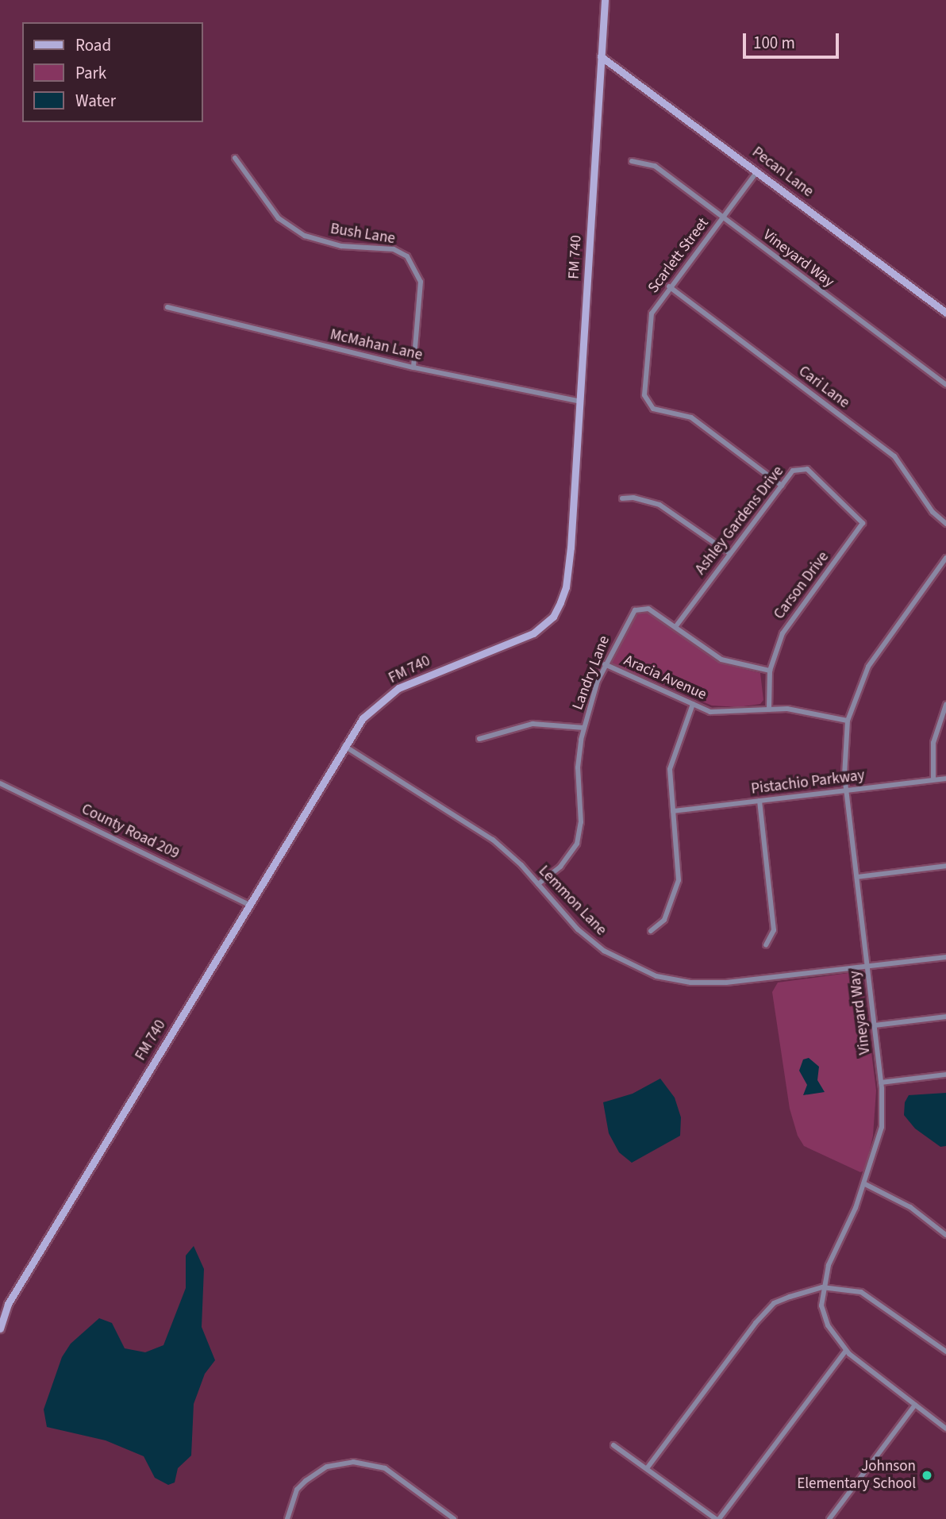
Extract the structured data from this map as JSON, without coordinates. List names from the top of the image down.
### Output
{
  "streets": {
    "main road": ["Pecan Lane", "FM 740"],
    "street": [
      "Bush Lane",
      "Scarlett Street",
      "Vineyard Way",
      "McMahan Lane",
      "Cari Lane",
      "Ashley Gardens Drive",
      "Carson Drive",
      "Landry Lane",
      "Aracia Avenue",
      "Pistachio Parkway",
      "County Road 209",
      "Lemmon Lane"
    ]
  },
  "crossings": [
    ["Pecan Lane", "Scarlett Street"],
    ["Pecan Lane", "FM 740"],
    ["Bush Lane", "McMahan Lane"],
    ["Scarlett Street", "Vineyard Way"],
    ["Scarlett Street", "Cari Lane"],
    ["Scarlett Street", "Ashley Gardens Drive"],
    ["FM 740", "McMahan Lane"],
    ["FM 740", "County Road 209"],
    ["FM 740", "Lemmon Lane"],
    ["Vineyard Way", "Aracia Avenue"],
    ["Vineyard Way", "Pistachio Parkway"],
    ["Vineyard Way", "Lemmon Lane"],
    ["Ashley Gardens Drive", "Carson Drive"],
    ["Ashley Gardens Drive", "Landry Lane"],
    ["Carson Drive", "Landry Lane"],
    ["Carson Drive", "Aracia Avenue"],
    ["Landry Lane", "Aracia Avenue"],
    ["Landry Lane", "Lemmon Lane"]
  ],
  "places": ["Johnson Elementary School"],
  "legend": ["Road", "Park", "Water"],
  "scale_bar": "100 m"
}
